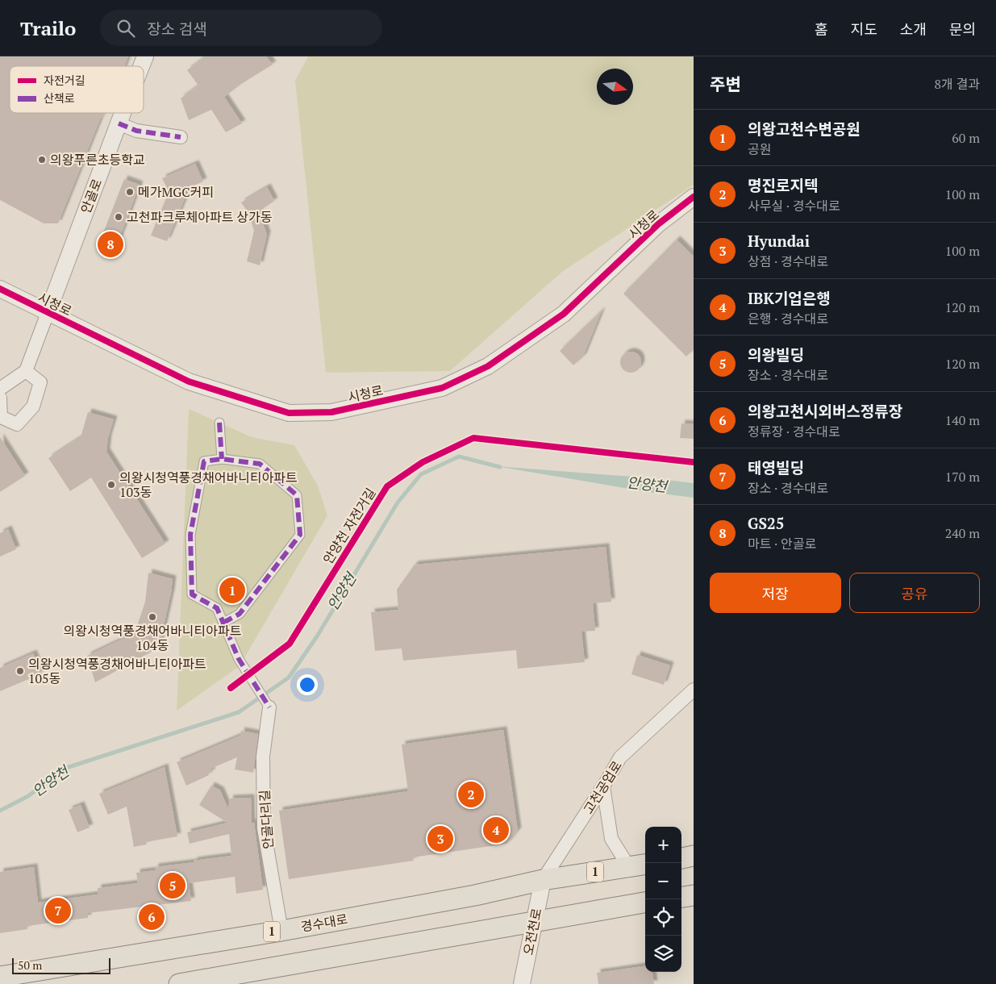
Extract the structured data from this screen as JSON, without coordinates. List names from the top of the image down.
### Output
{
  "streets": {
    "main road": ["1", "경수대로"],
    "street": [
      "안골로",
      "시청로",
      "고천공업로",
      "안골다리길",
      "오전천로"
    ],
    "cycle path": ["안양천 자전거길"]
  },
  "crossings": [
    ["안골로", "시청로"],
    ["고천공업로", "경수대로"],
    ["고천공업로", "오전천로"],
    ["안골다리길", "경수대로"],
    ["경수대로", "오전천로"]
  ],
  "water": ["안양천"],
  "places": [
    "의왕푸른초등학교",
    "메가MGC커피",
    "고천파크루체아파트 상가동",
    "의왕시청역풍경채어바니티아파트 103동",
    "의왕시청역풍경채어바니티아파트 104동",
    "의왕시청역풍경채어바니티아파트 105동"
  ],
  "legend": ["자전거길", "산책로"],
  "scale_bar": "50 m",
  "north": "right",
  "page": {
    "header": "Trailo",
    "search": "장소 검색",
    "nav": [
      "홈",
      "지도",
      "소개",
      "문의"
    ],
    "heading": ["주변", "8개 결과"],
    "list": [
      {
        "mark": "1",
        "name": "의왕고천수변공원",
        "note": "공원",
        "value": "60 m"
      },
      {
        "mark": "2",
        "name": "명진로지텍",
        "note": "사무실 · 경수대로",
        "value": "100 m"
      },
      {
        "mark": "3",
        "name": "Hyundai",
        "note": "상점 · 경수대로",
        "value": "100 m"
      },
      {
        "mark": "4",
        "name": "IBK기업은행",
        "note": "은행 · 경수대로",
        "value": "120 m"
      },
      {
        "mark": "5",
        "name": "의왕빌딩",
        "note": "장소 · 경수대로",
        "value": "120 m"
      },
      {
        "mark": "6",
        "name": "의왕고천시외버스정류장",
        "note": "정류장 · 경수대로",
        "value": "140 m"
      },
      {
        "mark": "7",
        "name": "태영빌딩",
        "note": "장소 · 경수대로",
        "value": "170 m"
      },
      {
        "mark": "8",
        "name": "GS25",
        "note": "마트 · 안골로",
        "value": "240 m"
      }
    ],
    "pins": [
      "8",
      "1",
      "2",
      "4",
      "3",
      "5",
      "7",
      "6"
    ],
    "buttons": ["저장", "공유"],
    "map_buttons": ["+", "−"],
    "scale": "50 m"
  }
}
